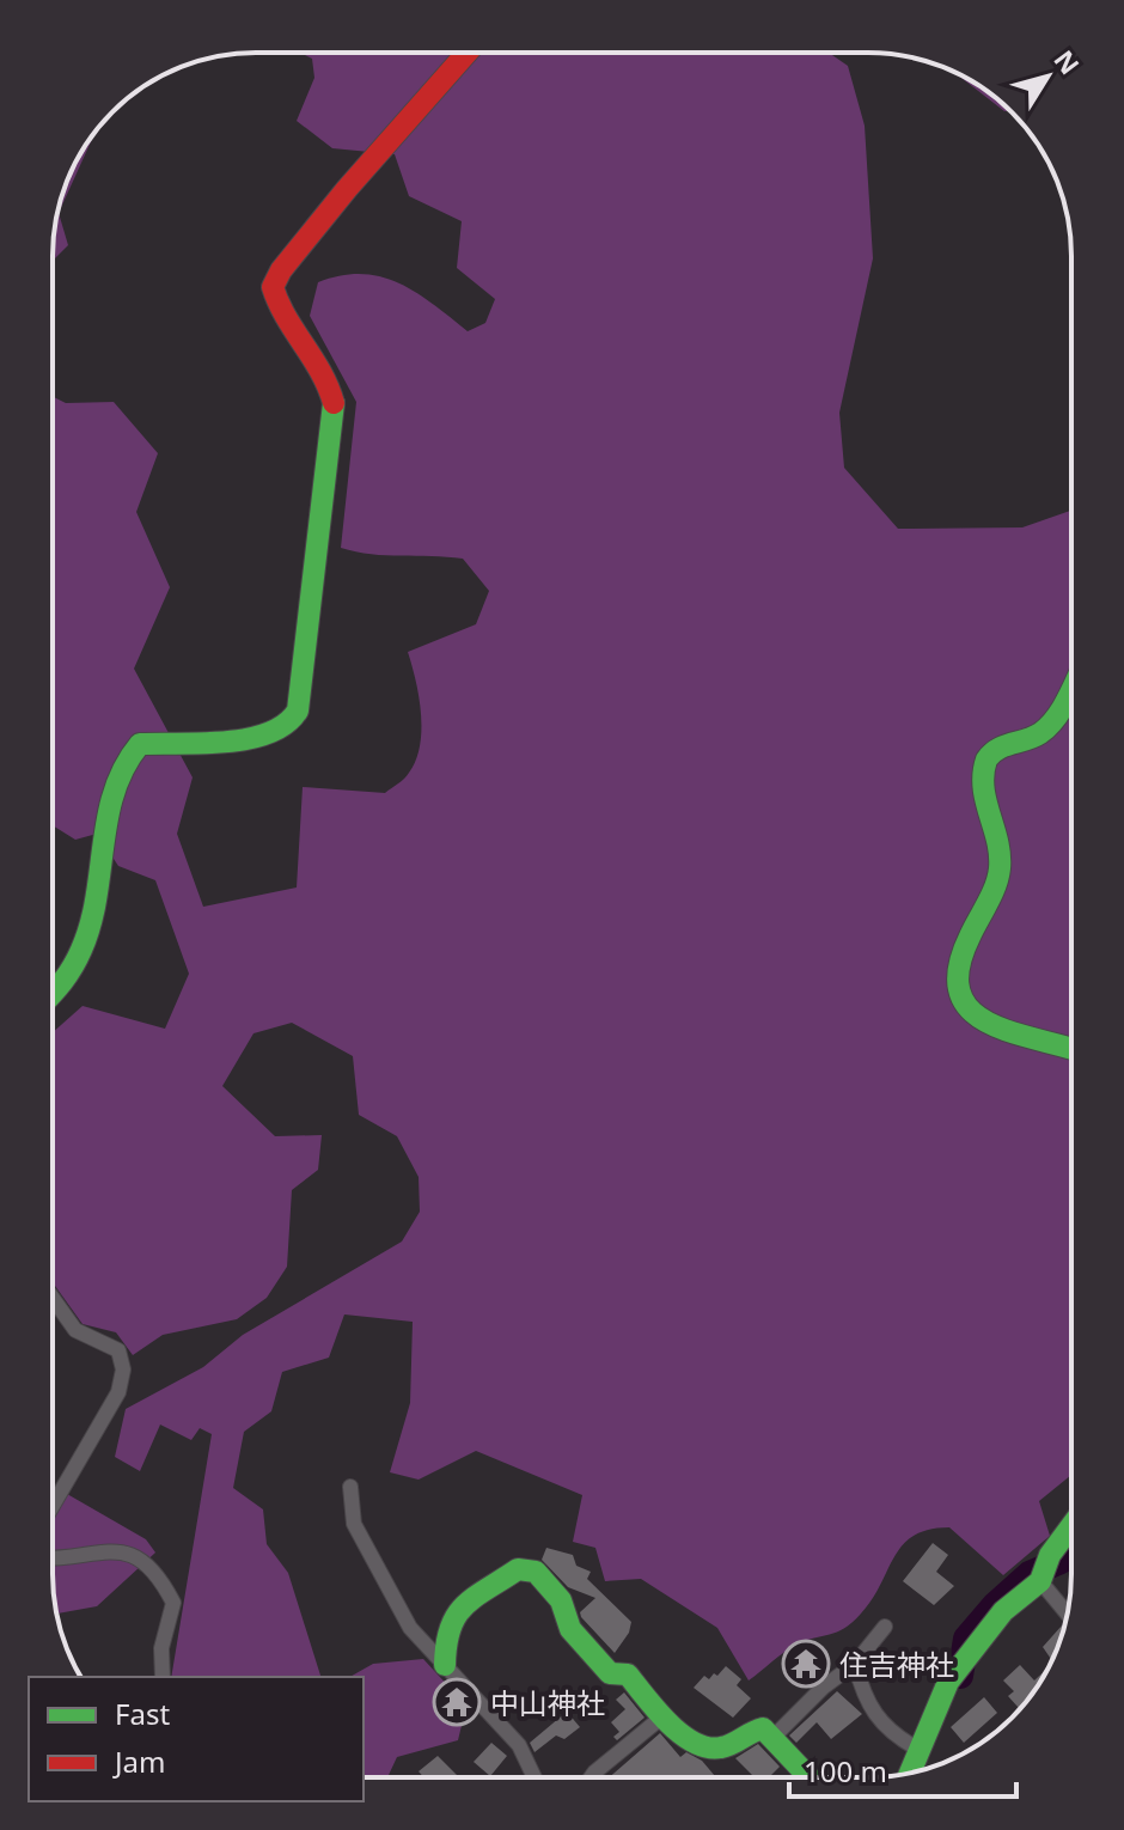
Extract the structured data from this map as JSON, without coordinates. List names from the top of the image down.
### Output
{
  "places": {
    "temple": ["住吉神社", "中山神社"]
  },
  "legend": ["Fast", "Jam"],
  "scale_bar": "100 m",
  "north": "top right"
}
